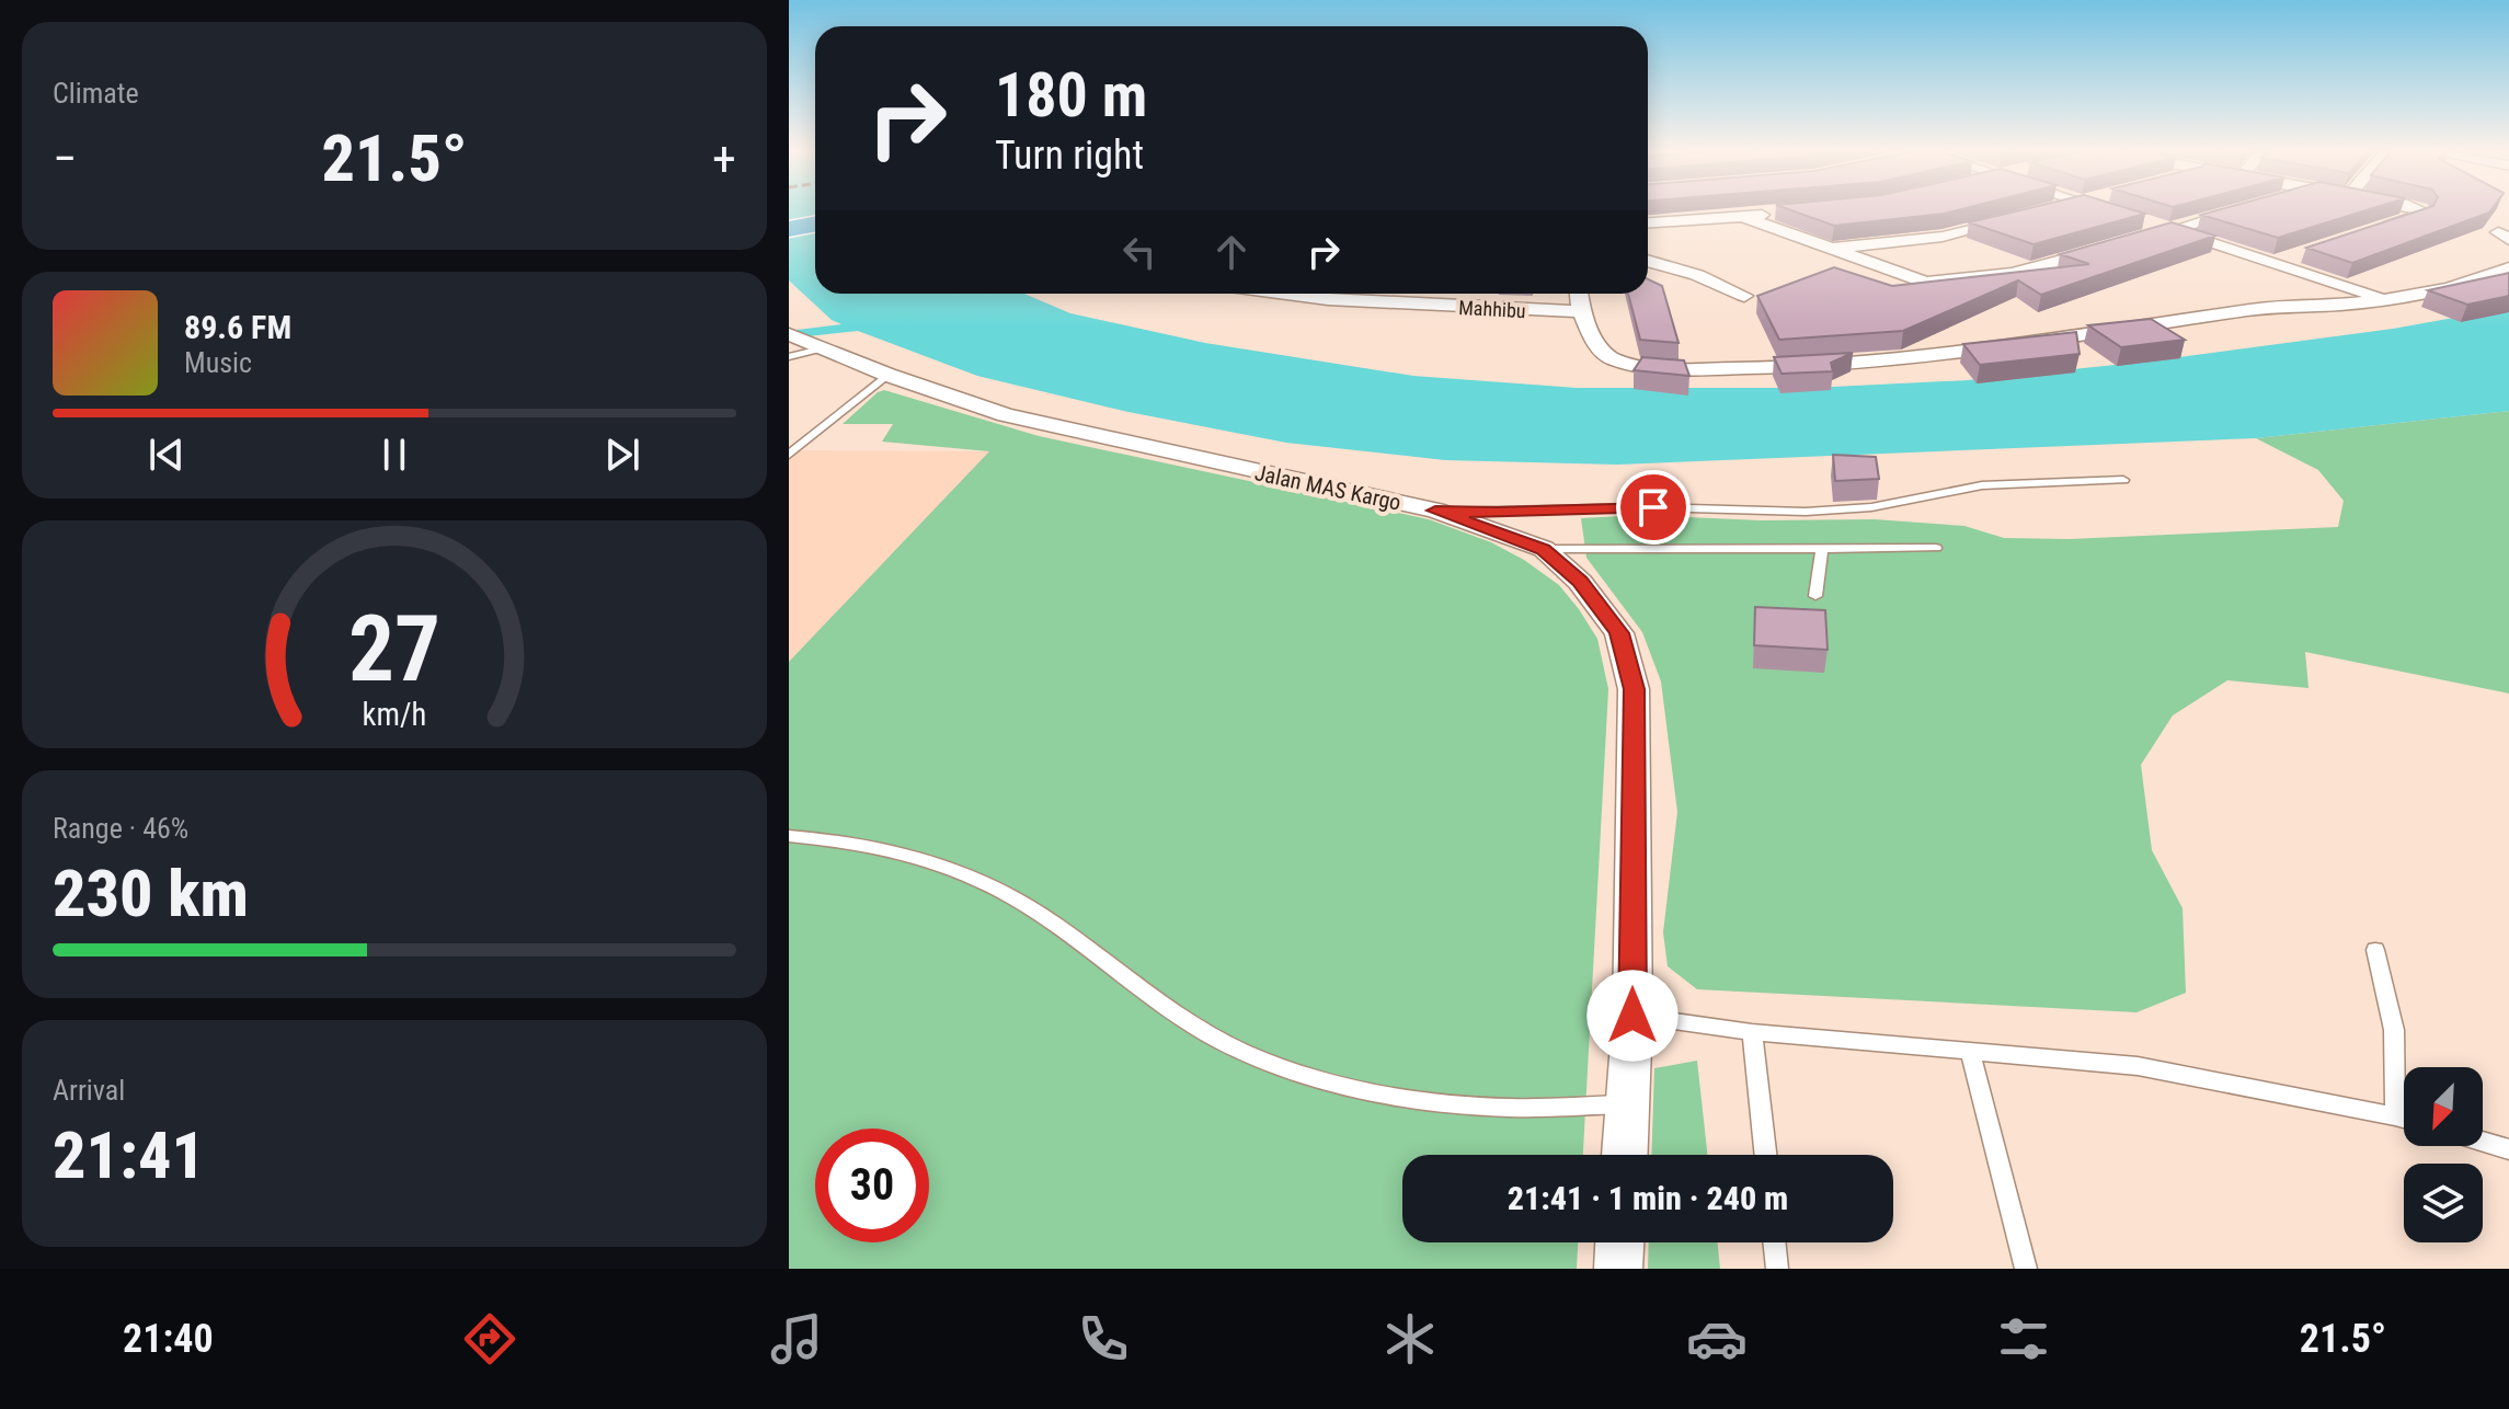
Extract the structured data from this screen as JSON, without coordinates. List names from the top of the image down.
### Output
{
  "streets": {
    "street": ["Mahhibu", "Jalan MAS Kargo"]
  },
  "north": "bottom left",
  "page": {
    "tile": [
      "Climate",
      ["Range · 46%", "230 km"],
      ["Arrival", "21:41"]
    ],
    "turn": ["180 m", "Turn right"],
    "heat": ["−", "21.5°", "+"],
    "song": ["89.6 FM", "Music"],
    "limit": "30",
    "trip": "21:41 · 1 min · 240 m",
    "tabs": ["21:40", "21.5°"],
    "gauge": ["27", "km/h"]
  }
}
